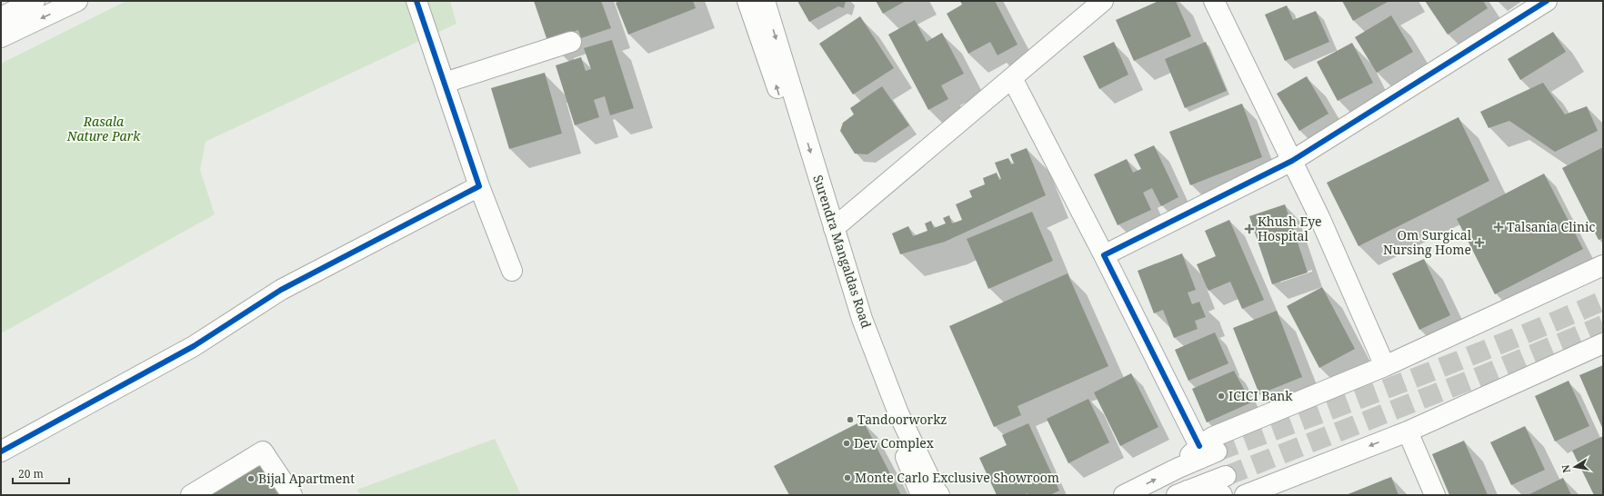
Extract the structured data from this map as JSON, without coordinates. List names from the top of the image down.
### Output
{
  "streets": {
    "street": ["Surendra Mangaldas Road"]
  },
  "parks": ["Rasala Nature Park"],
  "places": {
    "health": ["Talsania Clinic", "Khush Eye Hospital", "Om Surgical Nursing Home"],
    "other": [
      "ICICI Bank",
      "Tandoorworkz",
      "Dev Complex",
      "Monte Carlo Exclusive Showroom",
      "Bijal Apartment"
    ]
  },
  "scale_bar": "20 m",
  "north": "left"
}
